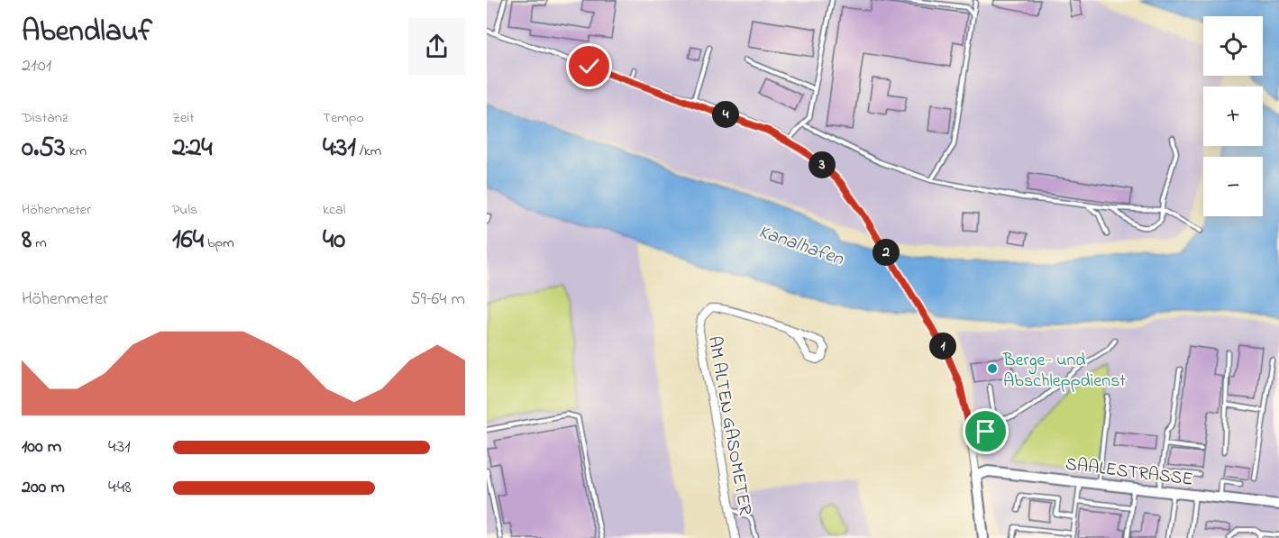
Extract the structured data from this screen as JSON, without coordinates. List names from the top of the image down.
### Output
{
  "streets": {
    "main road": ["SAALESTRASSE"],
    "street": ["AM ALTEN GASOMETER"]
  },
  "water": ["Kanalhafen"],
  "places": ["Berge- und Abschleppdienst"],
  "page": {
    "heading": ["Abendlauf", "21:01"],
    "map_buttons": ["+", "−"],
    "stats": [
      ["Distanz", "0.53 km"],
      ["Zeit", "2:24"],
      ["Tempo", "4:31 /km"],
      ["Höhenmeter", "8 m"],
      ["Puls", "164 bpm"],
      ["kcal", "40"]
    ],
    "pins": [
      "4",
      "3",
      "2",
      "1"
    ],
    "chart": ["Höhenmeter", "59–64 m"],
    "list": [
      {
        "name": "100 m",
        "note": "4:31"
      },
      {
        "name": "200 m",
        "note": "4:48"
      }
    ]
  }
}
